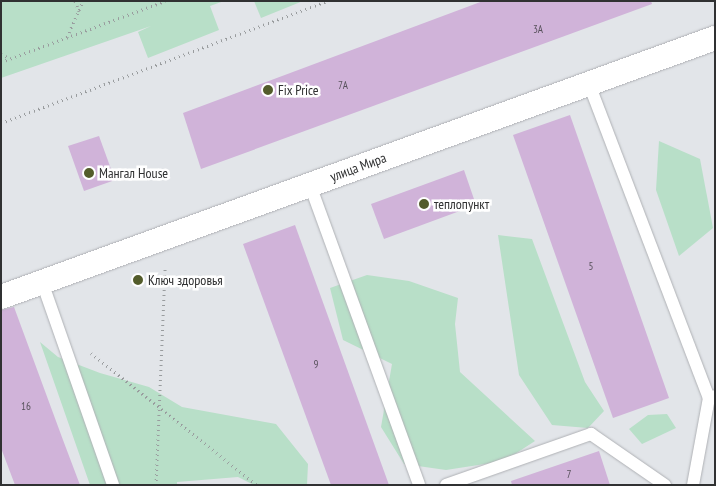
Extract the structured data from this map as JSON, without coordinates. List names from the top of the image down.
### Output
{
  "streets": {
    "street": ["улица Мира"]
  },
  "places": [
    "Fix Price",
    "Мангал House",
    "теплопункт",
    "Ключ здоровья"
  ],
  "house_numbers": [
    "3А",
    "7А",
    "5",
    "9",
    "16",
    "7"
  ]
}
